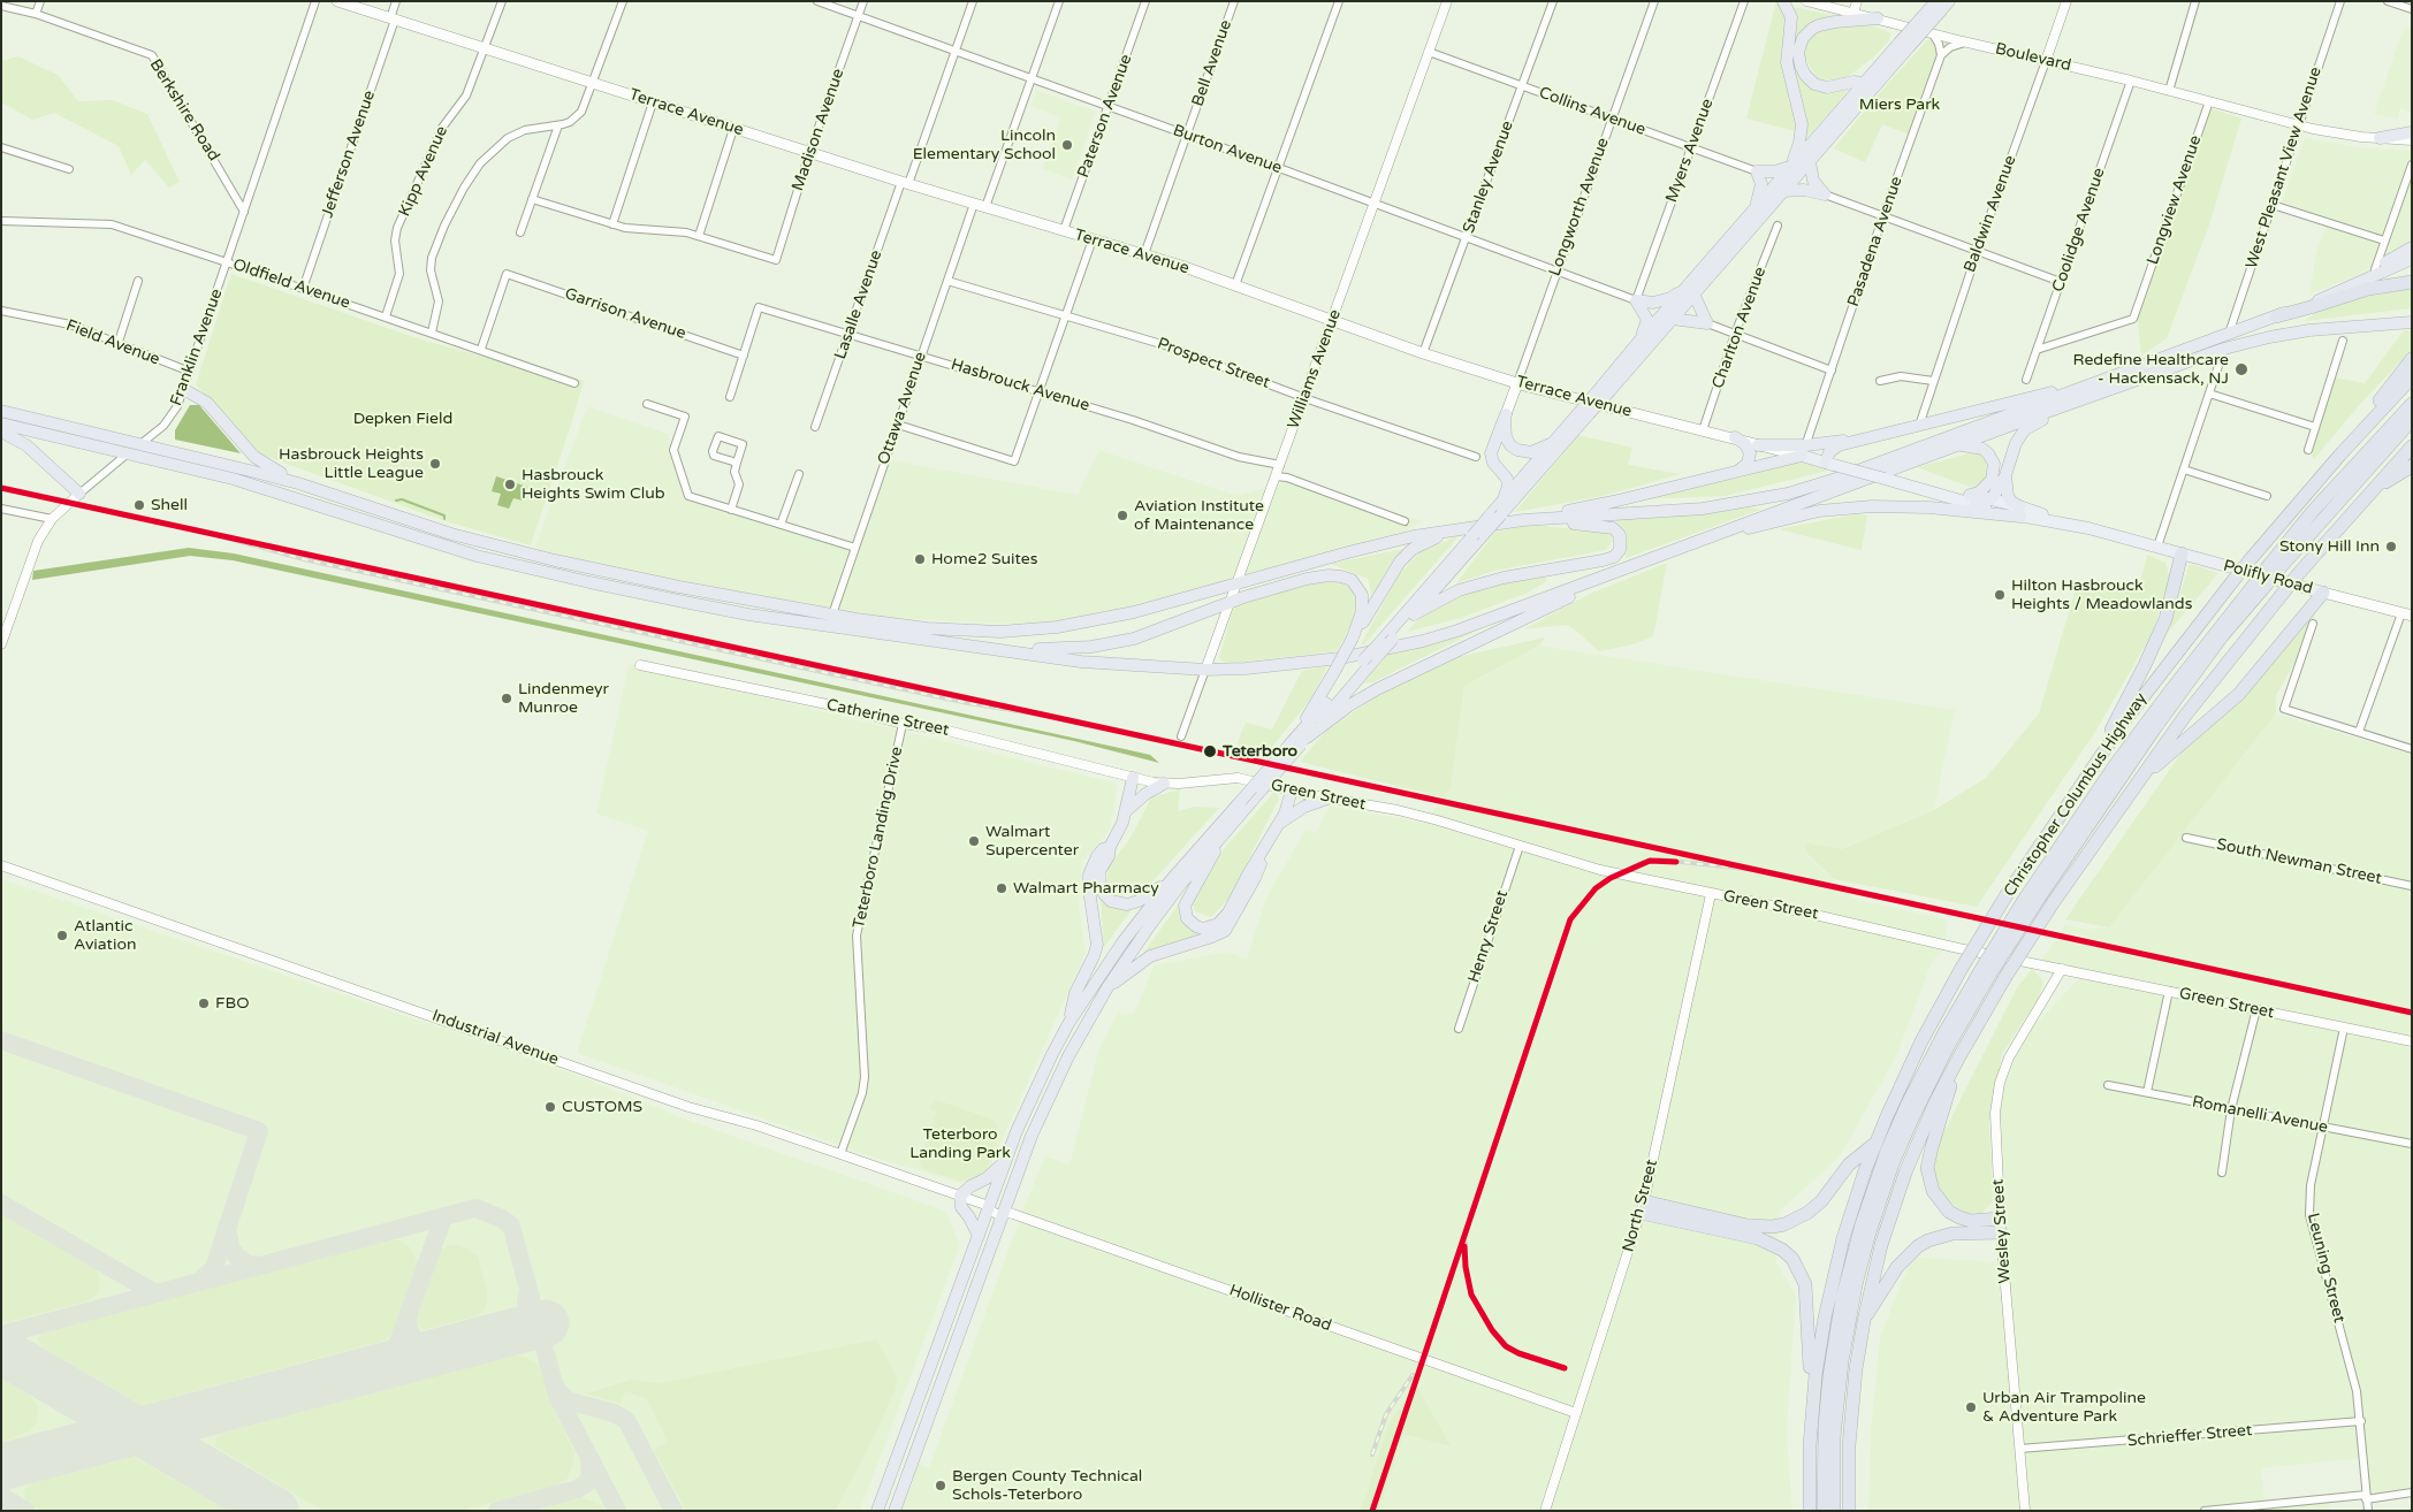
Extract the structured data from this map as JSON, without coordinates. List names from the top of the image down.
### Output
{
  "streets": {
    "highway": ["Christopher Columbus Highway"],
    "main road": ["Terrace Avenue", "Longworth Avenue", "Polifly Road"],
    "street": [
      "Boulevard",
      "Bell Avenue",
      "Berkshire Road",
      "Collins Avenue",
      "Paterson Avenue",
      "Madison Avenue",
      "Burton Avenue",
      "Myers Avenue",
      "Jefferson Avenue",
      "West Pleasant View Avenue",
      "Kipp Avenue",
      "Stanley Avenue",
      "Longview Avenue",
      "Baldwin Avenue",
      "Coolidge Avenue",
      "Pasadena Avenue",
      "Oldfield Avenue",
      "Lasalle Avenue",
      "Garrison Avenue",
      "Charlton Avenue",
      "Field Avenue",
      "Franklin Avenue",
      "Prospect Street",
      "Williams Avenue",
      "Hasbrouck Avenue",
      "Ottawa Avenue",
      "Catherine Street",
      "Green Street",
      "Teterboro Landing Drive",
      "South Newman Street",
      "Henry Street",
      "Industrial Avenue",
      "Romanelli Avenue",
      "North Street",
      "Wesley Street",
      "Leuning Street",
      "Hollister Road",
      "Schrieffer Street"
    ]
  },
  "crossings": [
    ["Boulevard", "West Pleasant View Avenue"],
    ["Boulevard", "Longview Avenue"],
    ["Boulevard", "Baldwin Avenue"],
    ["Boulevard", "Coolidge Avenue"],
    ["Bell Avenue", "Terrace Avenue"],
    ["Bell Avenue", "Burton Avenue"],
    ["Berkshire Road", "Franklin Avenue"],
    ["Collins Avenue", "Myers Avenue"],
    ["Collins Avenue", "Stanley Avenue"],
    ["Collins Avenue", "Longworth Avenue"],
    ["Collins Avenue", "Williams Avenue"],
    ["Terrace Avenue", "Paterson Avenue"],
    ["Terrace Avenue", "Madison Avenue"],
    ["Terrace Avenue", "Jefferson Avenue"],
    ["Terrace Avenue", "Kipp Avenue"],
    ["Terrace Avenue", "Stanley Avenue"],
    ["Terrace Avenue", "Longworth Avenue"],
    ["Terrace Avenue", "Lasalle Avenue"],
    ["Terrace Avenue", "Charlton Avenue"],
    ["Terrace Avenue", "Williams Avenue"],
    ["Terrace Avenue", "Ottawa Avenue"],
    ["Paterson Avenue", "Burton Avenue"],
    ["Madison Avenue", "Burton Avenue"],
    ["Burton Avenue", "Myers Avenue"],
    ["Burton Avenue", "Stanley Avenue"],
    ["Burton Avenue", "Longworth Avenue"],
    ["Burton Avenue", "Lasalle Avenue"],
    ["Burton Avenue", "Williams Avenue"],
    ["Jefferson Avenue", "Oldfield Avenue"],
    ["Kipp Avenue", "Oldfield Avenue"],
    ["Longview Avenue", "Coolidge Avenue"],
    ["Oldfield Avenue", "Garrison Avenue"],
    ["Oldfield Avenue", "Franklin Avenue"],
    ["Lasalle Avenue", "Hasbrouck Avenue"],
    ["Garrison Avenue", "Hasbrouck Avenue"],
    ["Field Avenue", "Franklin Avenue"],
    ["Prospect Street", "Williams Avenue"],
    ["Prospect Street", "Ottawa Avenue"],
    ["Williams Avenue", "Hasbrouck Avenue"],
    ["Hasbrouck Avenue", "Ottawa Avenue"],
    ["Catherine Street", "Green Street"],
    ["Catherine Street", "Teterboro Landing Drive"],
    ["Green Street", "Henry Street"],
    ["Green Street", "North Street"],
    ["Green Street", "Wesley Street"],
    ["Green Street", "Leuning Street"],
    ["Teterboro Landing Drive", "Industrial Avenue"],
    ["Industrial Avenue", "Hollister Road"],
    ["Romanelli Avenue", "Leuning Street"],
    ["North Street", "Hollister Road"],
    ["Wesley Street", "Schrieffer Street"],
    ["Leuning Street", "Schrieffer Street"]
  ],
  "parks": ["Miers Park", "Depken Field", "Teterboro Landing Park"],
  "places": [
    "Lincoln Elementary School",
    "Redefine Healthcare - Hackensack, NJ",
    "Hasbrouck Heights Little League",
    "Hasbrouck Heights Swim Club",
    "Shell",
    "Aviation Institute of Maintenance",
    "Stony Hill Inn",
    "Home2 Suites",
    "Hilton Hasbrouck Heights / Meadowlands",
    "Lindenmeyr Munroe",
    "Teterboro",
    "Walmart Supercenter",
    "Walmart Pharmacy",
    "Atlantic Aviation",
    "FBO",
    "CUSTOMS",
    "Urban Air Trampoline & Adventure Park",
    "Bergen County Technical Schols-Teterboro"
  ]
}
